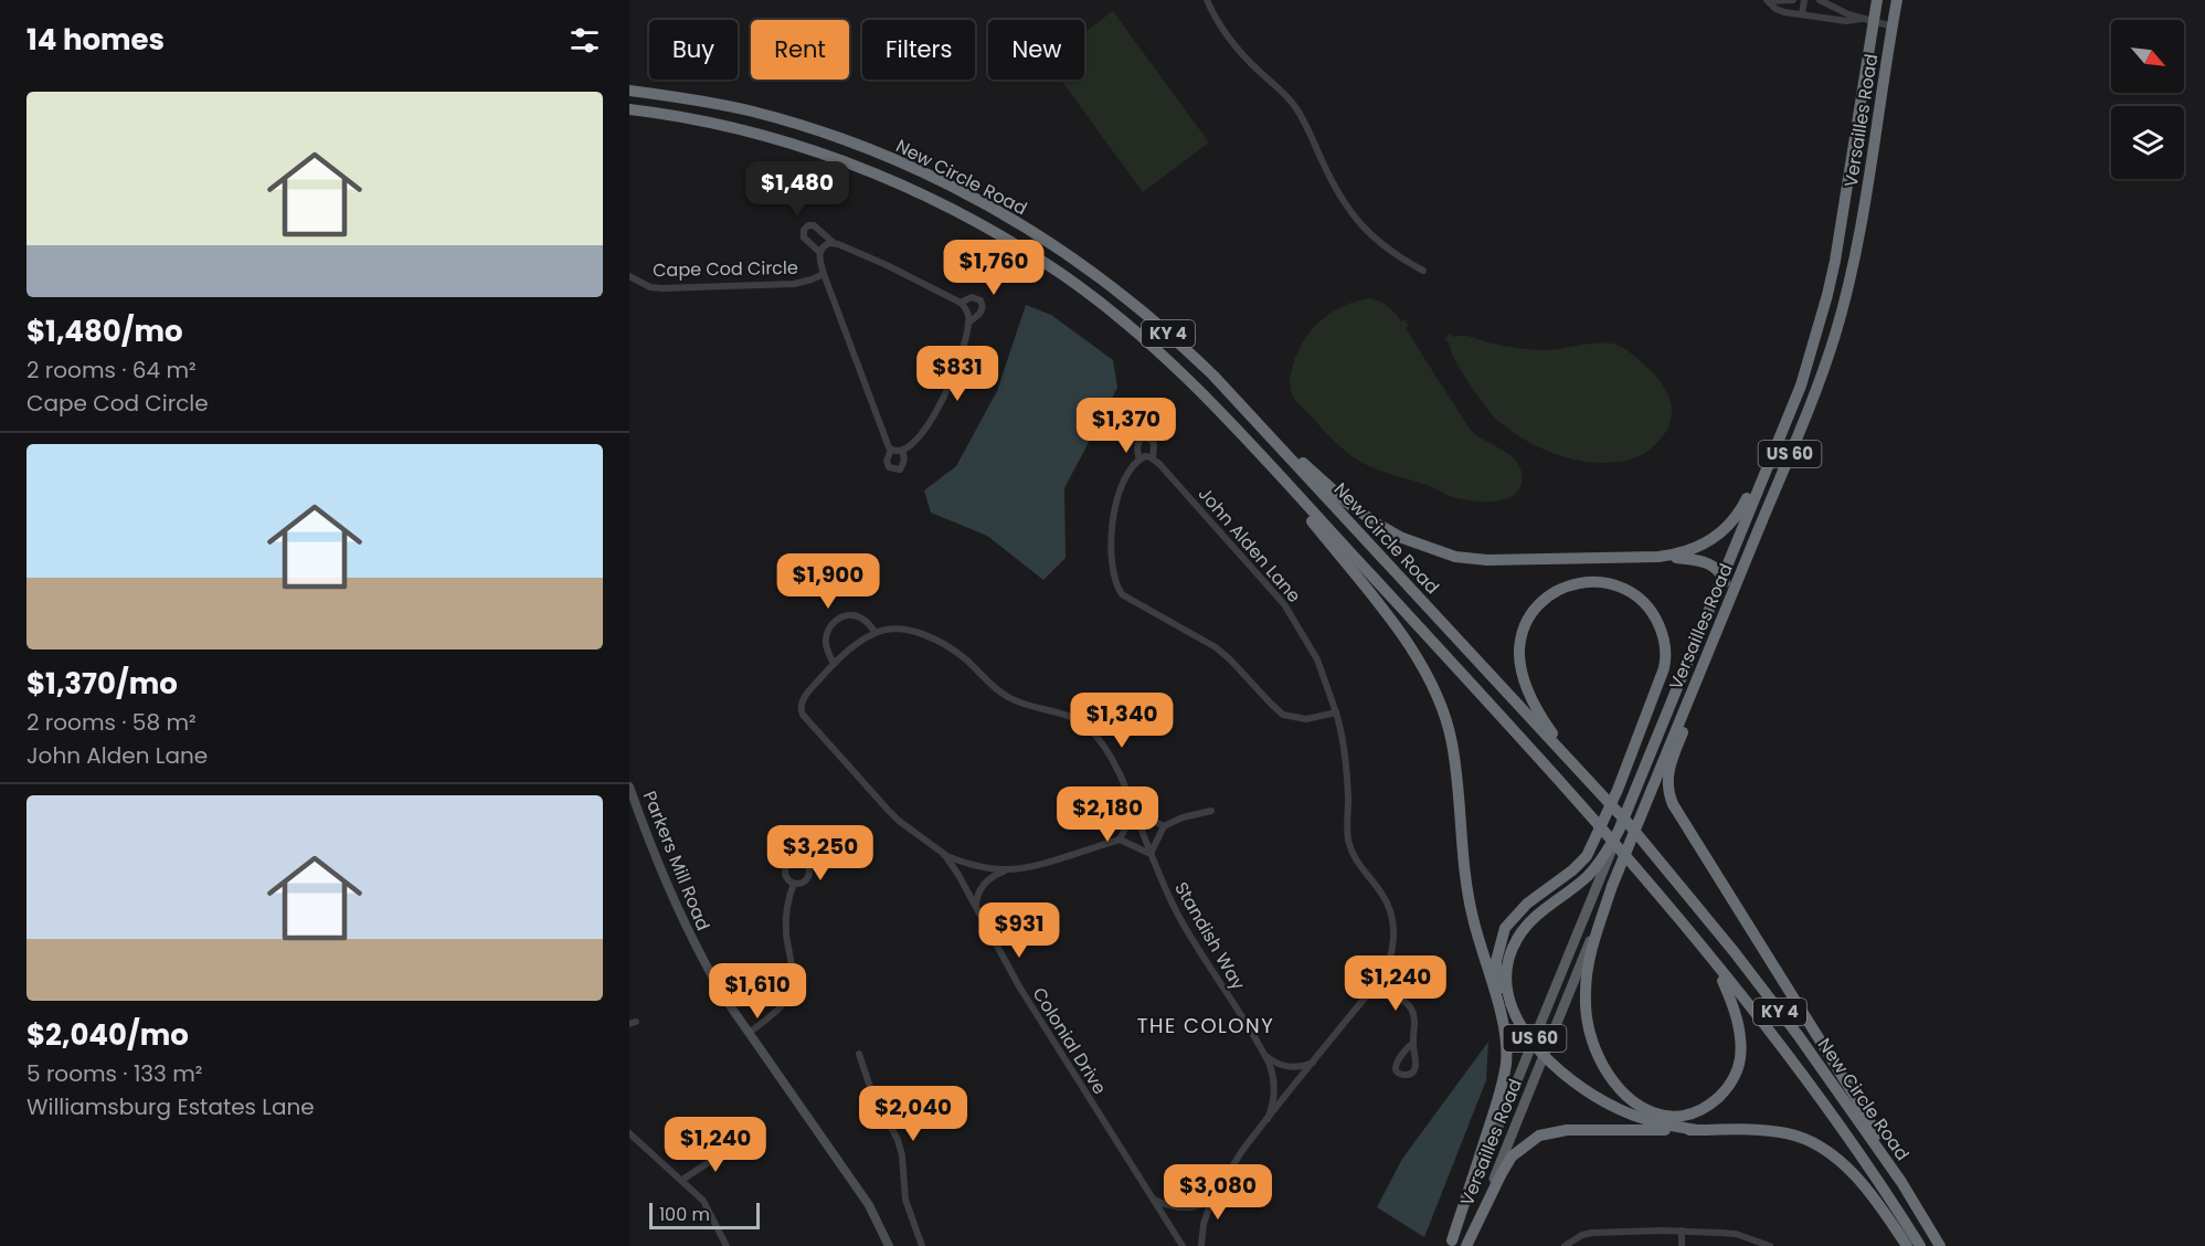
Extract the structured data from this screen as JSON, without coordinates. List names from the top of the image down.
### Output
{
  "streets": {
    "highway": [
      "Versailles Road",
      "New Circle Road",
      "KY 4",
      "US 60"
    ],
    "main road": ["Parkers Mill Road"],
    "street": [
      "Cape Cod Circle",
      "John Alden Lane",
      "Standish Way",
      "Colonial Drive"
    ]
  },
  "crossings": [
    ["John Alden Lane", "Standish Way"],
    ["John Alden Lane", "Colonial Drive"]
  ],
  "districts": ["THE COLONY"],
  "scale_bar": "100 m",
  "north": "bottom right",
  "page": {
    "heading": "14 homes",
    "chip": [
      "Buy",
      "Rent",
      "Filters",
      "New"
    ],
    "list": [
      {
        "name": "$1,480/mo",
        "note": "2 rooms · 64 m² · Cape Cod Circle"
      },
      {
        "name": "$1,370/mo",
        "note": "2 rooms · 58 m² · John Alden Lane"
      },
      {
        "name": "$2,040/mo",
        "note": "5 rooms · 133 m² · Williamsburg Estates Lane"
      }
    ],
    "price": [
      "$1,480",
      "$1,760",
      "$831",
      "$1,370",
      "$1,900",
      "$1,340",
      "$2,180",
      "$3,250",
      "$931",
      "$1,240",
      "$1,610",
      "$2,040",
      "$1,240",
      "$3,080"
    ],
    "scale": "100 m"
  }
}
